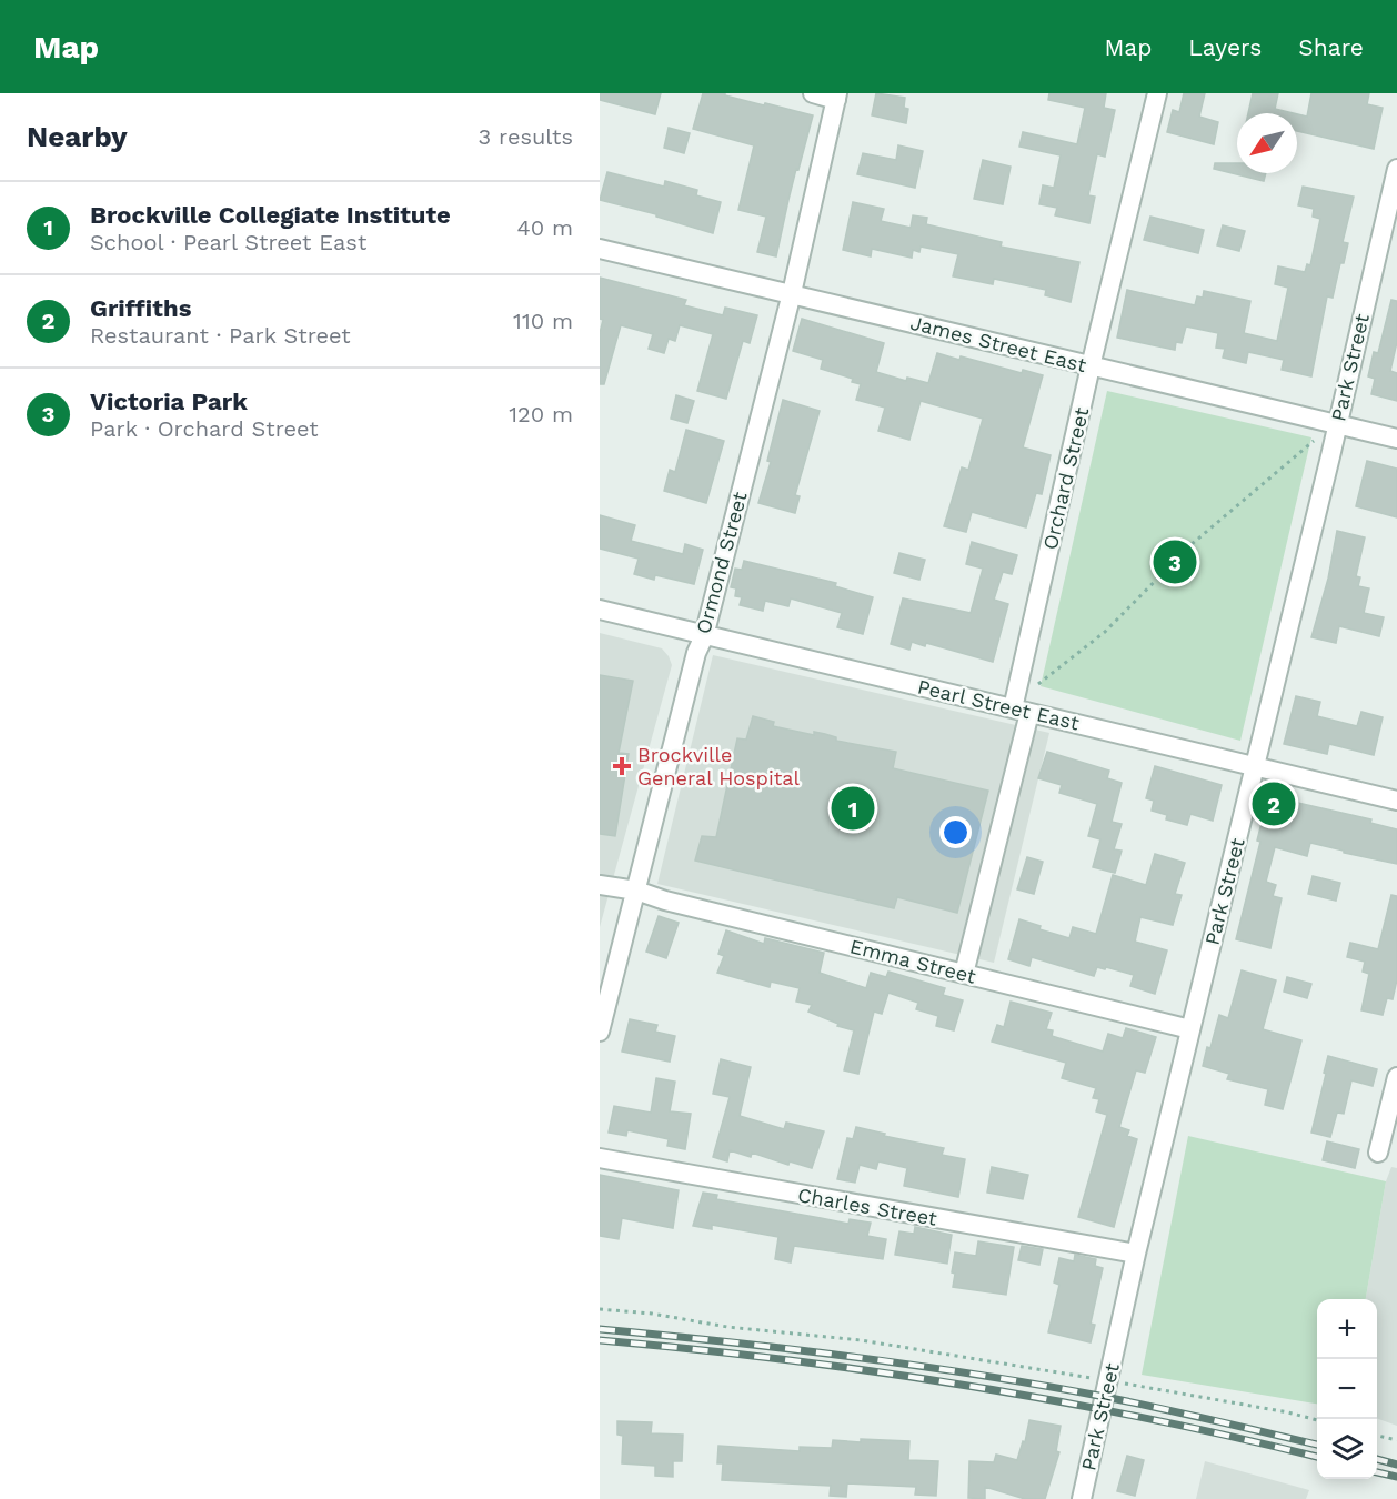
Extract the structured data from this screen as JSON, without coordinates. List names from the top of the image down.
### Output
{
  "streets": {
    "street": [
      "James Street East",
      "Park Street",
      "Orchard Street",
      "Ormond Street",
      "Pearl Street East",
      "Emma Street",
      "Charles Street"
    ]
  },
  "crossings": [
    ["James Street East", "Park Street"],
    ["James Street East", "Orchard Street"],
    ["James Street East", "Ormond Street"],
    ["Park Street", "Pearl Street East"],
    ["Park Street", "Emma Street"],
    ["Park Street", "Charles Street"],
    ["Orchard Street", "Pearl Street East"],
    ["Orchard Street", "Emma Street"],
    ["Ormond Street", "Pearl Street East"],
    ["Ormond Street", "Emma Street"]
  ],
  "places": {
    "health": ["Brockville General Hospital"]
  },
  "north": "bottom left",
  "page": {
    "header": "Map",
    "nav": ["Map", "Layers", "Share"],
    "heading": ["Nearby", "3 results"],
    "list": [
      {
        "mark": "1",
        "name": "Brockville Collegiate Institute",
        "note": "School · Pearl Street East",
        "value": "40 m"
      },
      {
        "mark": "2",
        "name": "Griffiths",
        "note": "Restaurant · Park Street",
        "value": "110 m"
      },
      {
        "mark": "3",
        "name": "Victoria Park",
        "note": "Park · Orchard Street",
        "value": "120 m"
      }
    ],
    "pins": ["3", "2", "1"],
    "map_buttons": ["+", "−"]
  }
}
